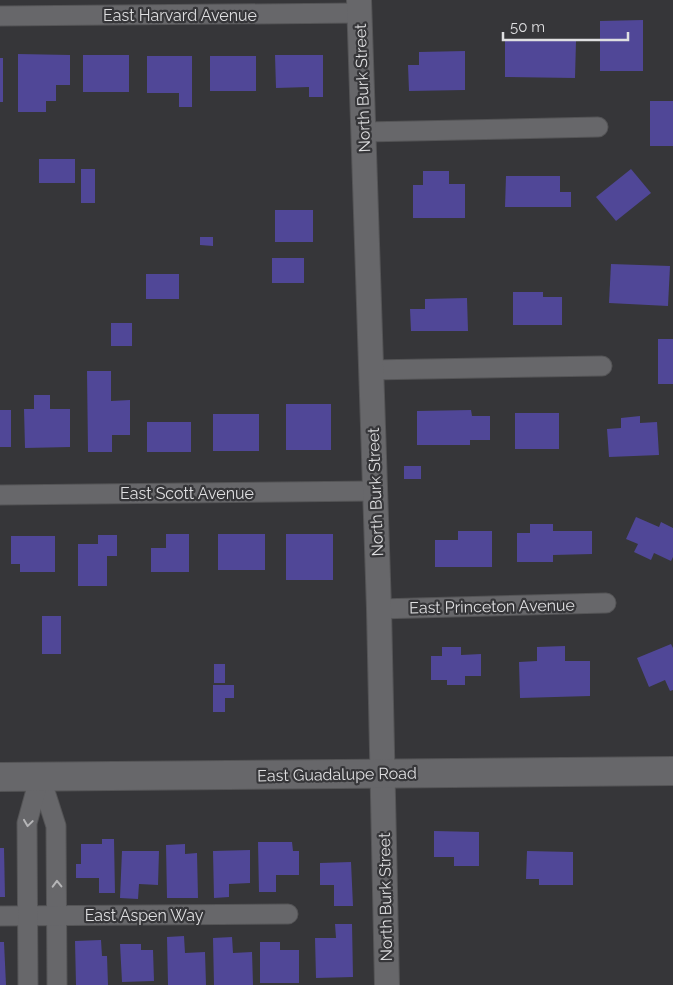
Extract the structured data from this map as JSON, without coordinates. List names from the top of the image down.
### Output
{
  "streets": {
    "main road": ["East Guadalupe Road"],
    "street": [
      "East Harvard Avenue",
      "North Burk Street",
      "East Scott Avenue",
      "East Princeton Avenue",
      "East Aspen Way"
    ]
  },
  "crossings": [
    ["East Harvard Avenue", "North Burk Street"],
    ["North Burk Street", "East Scott Avenue"],
    ["North Burk Street", "East Princeton Avenue"],
    ["North Burk Street", "East Guadalupe Road"]
  ],
  "scale_bar": "50 m"
}
